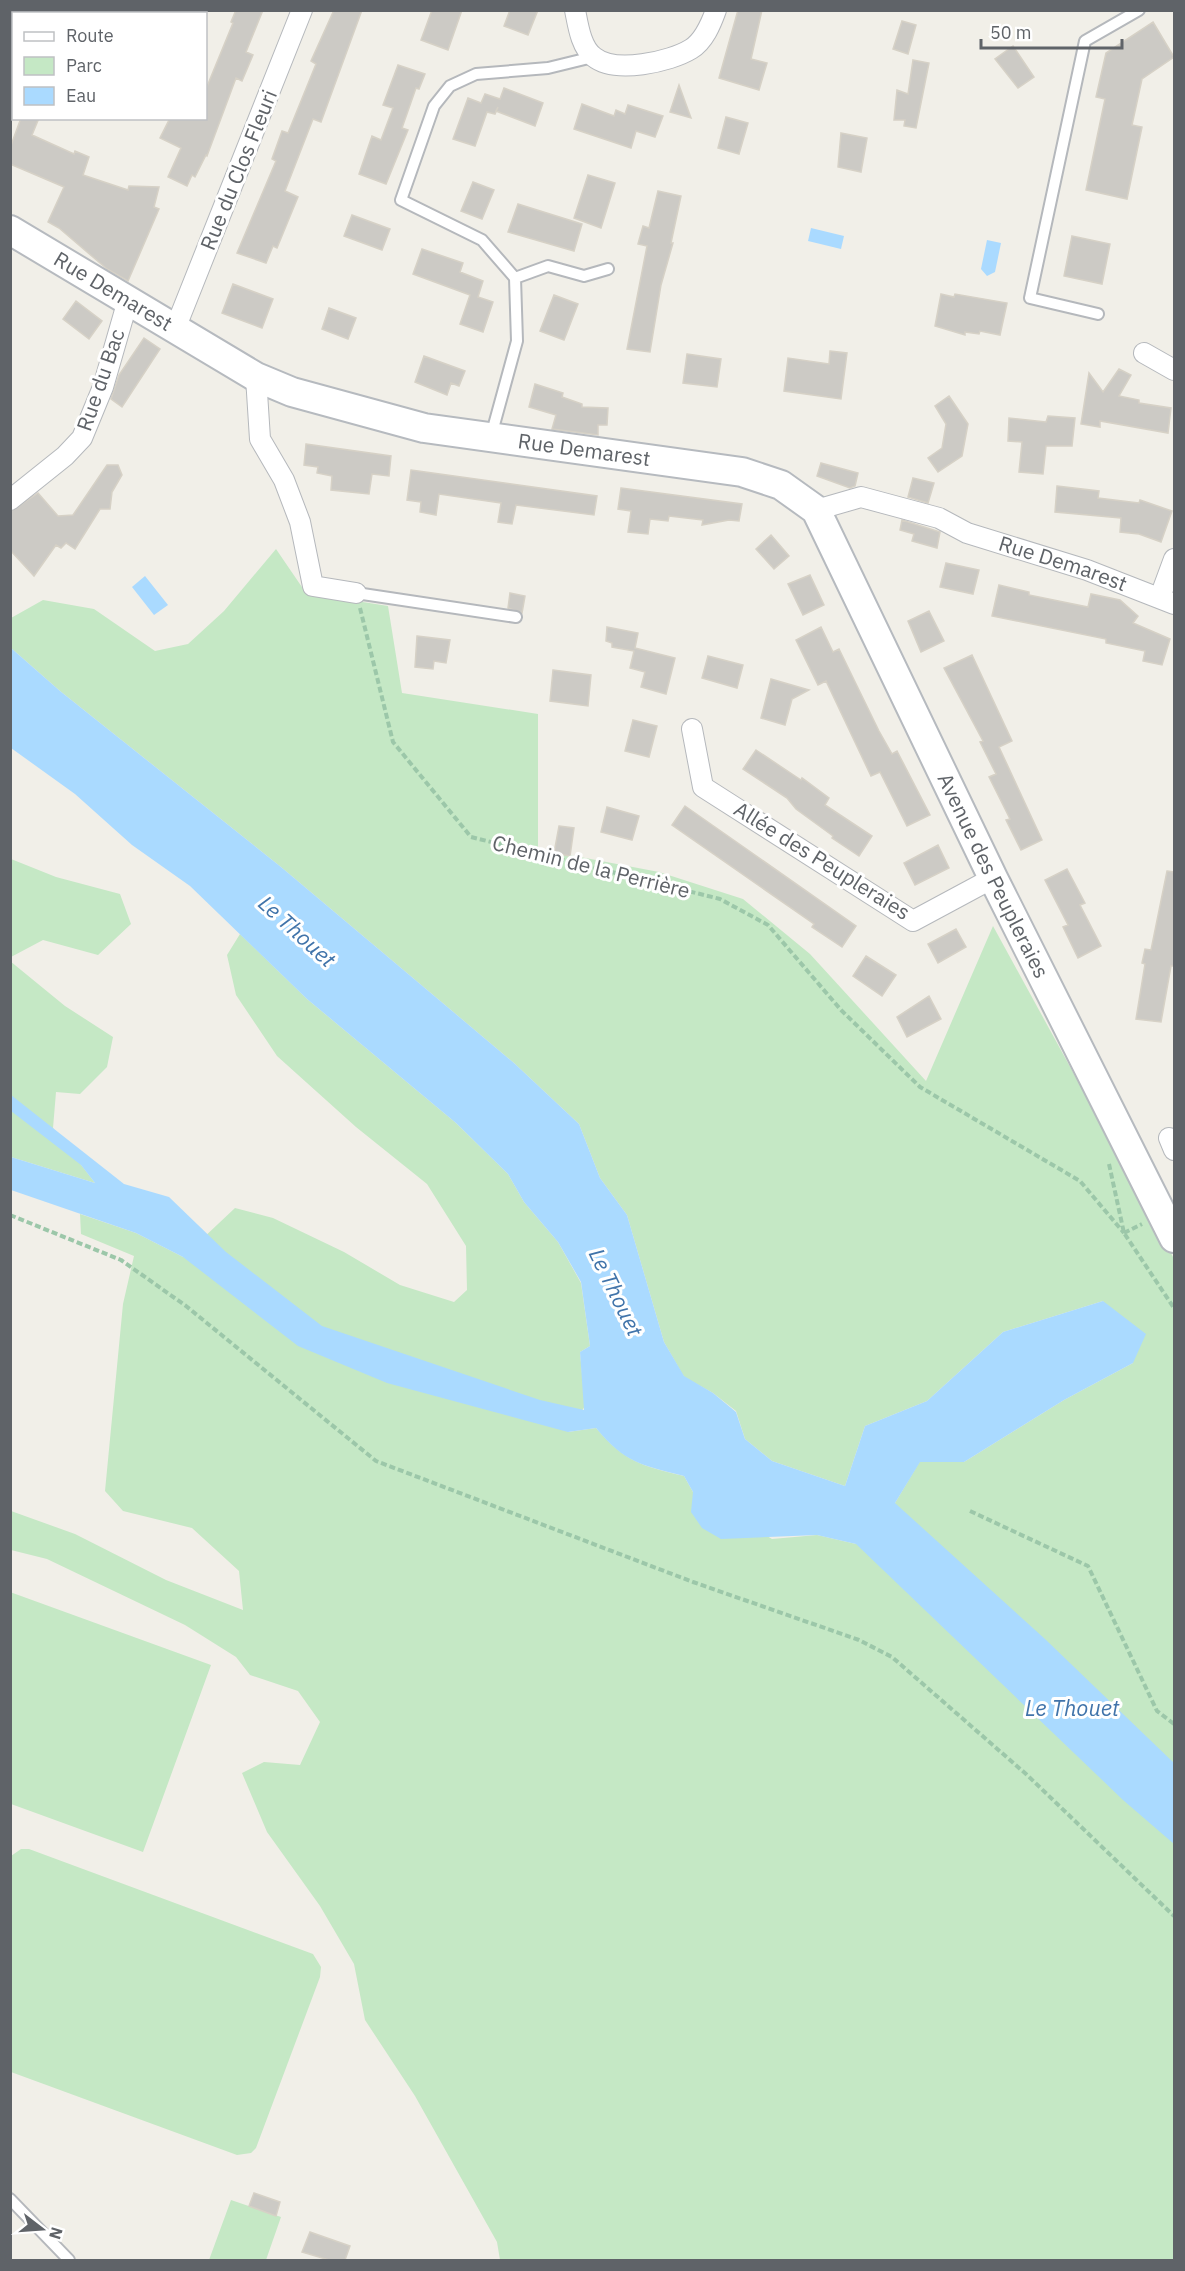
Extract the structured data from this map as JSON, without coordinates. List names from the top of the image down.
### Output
{
  "streets": {
    "street": [
      "Rue du Clos Fleuri",
      "Rue Demarest",
      "Rue du Bac",
      "Allée des Peupleraies",
      "Avenue des Peupleraies"
    ],
    "path": ["Chemin de la Perrière"]
  },
  "crossings": [
    ["Rue du Clos Fleuri", "Rue Demarest"],
    ["Rue Demarest", "Rue du Bac"],
    ["Rue Demarest", "Avenue des Peupleraies"],
    ["Allée des Peupleraies", "Avenue des Peupleraies"]
  ],
  "water": ["Le Thouet"],
  "legend": ["Route", "Parc", "Eau"],
  "scale_bar": "50 m",
  "north": "right"
}
